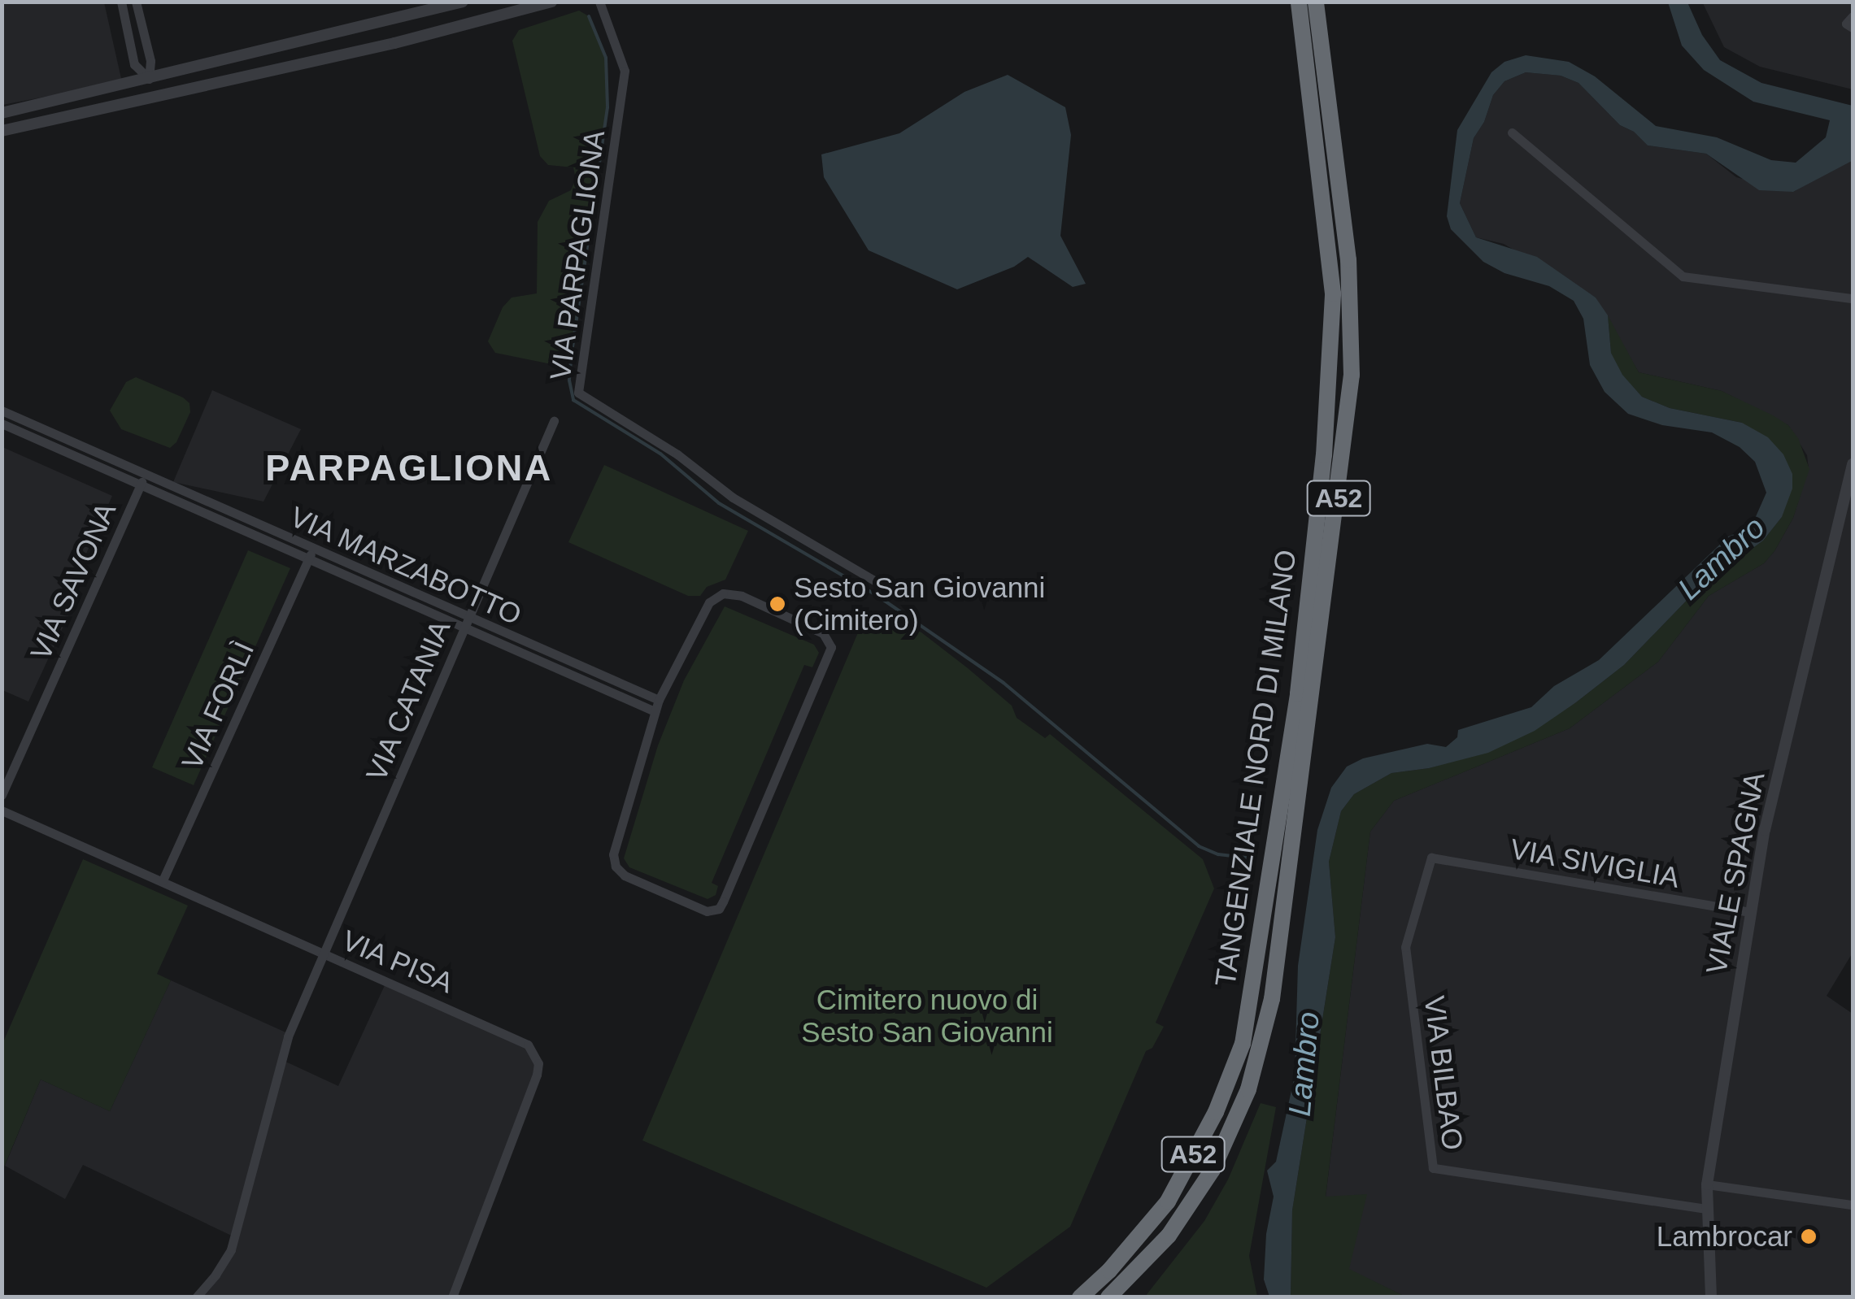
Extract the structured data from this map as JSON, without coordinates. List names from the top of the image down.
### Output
{
  "streets": {
    "highway": ["A52", "TANGENZIALE NORD DI MILANO"],
    "street": [
      "VIA PARPAGLIONA",
      "VIA MARZABOTTO",
      "VIA SAVONA",
      "VIA CATANIA",
      "VIA FORLÌ",
      "VIA SIVIGLIA",
      "VIALE SPAGNA",
      "VIA PISA",
      "VIA BILBAO"
    ]
  },
  "crossings": [
    ["VIA MARZABOTTO", "VIA SAVONA"],
    ["VIA MARZABOTTO", "VIA CATANIA"],
    ["VIA MARZABOTTO", "VIA FORLÌ"],
    ["VIA CATANIA", "VIA PISA"],
    ["VIA FORLÌ", "VIA PISA"],
    ["VIA SIVIGLIA", "VIALE SPAGNA"],
    ["VIA SIVIGLIA", "VIA BILBAO"],
    ["VIALE SPAGNA", "VIA BILBAO"]
  ],
  "districts": ["PARPAGLIONA"],
  "water": ["Lambro"],
  "parks": ["Cimitero nuovo di Sesto San Giovanni"],
  "places": ["Sesto San Giovanni (Cimitero)", "Lambrocar"]
}
